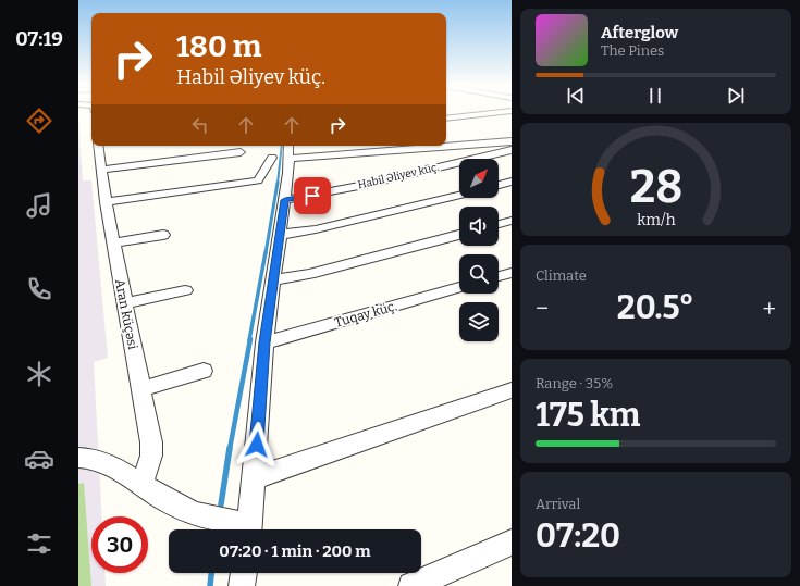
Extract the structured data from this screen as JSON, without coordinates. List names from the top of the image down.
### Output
{
  "streets": {
    "street": ["Habil Əliyev küç.", "Aran küçəsi", "Tuqay küç."]
  },
  "north": "top right",
  "page": {
    "tabs": "07:19",
    "turn": ["180 m", "Habil Əliyev küç."],
    "song": ["Afterglow", "The Pines"],
    "tile": [
      "Climate",
      ["Range · 35%", "175 km"],
      ["Arrival", "07:20"]
    ],
    "heat": ["−", "20.5°", "+"],
    "limit": "30",
    "trip": "07:20 · 1 min · 200 m",
    "gauge": ["28", "km/h"]
  }
}
